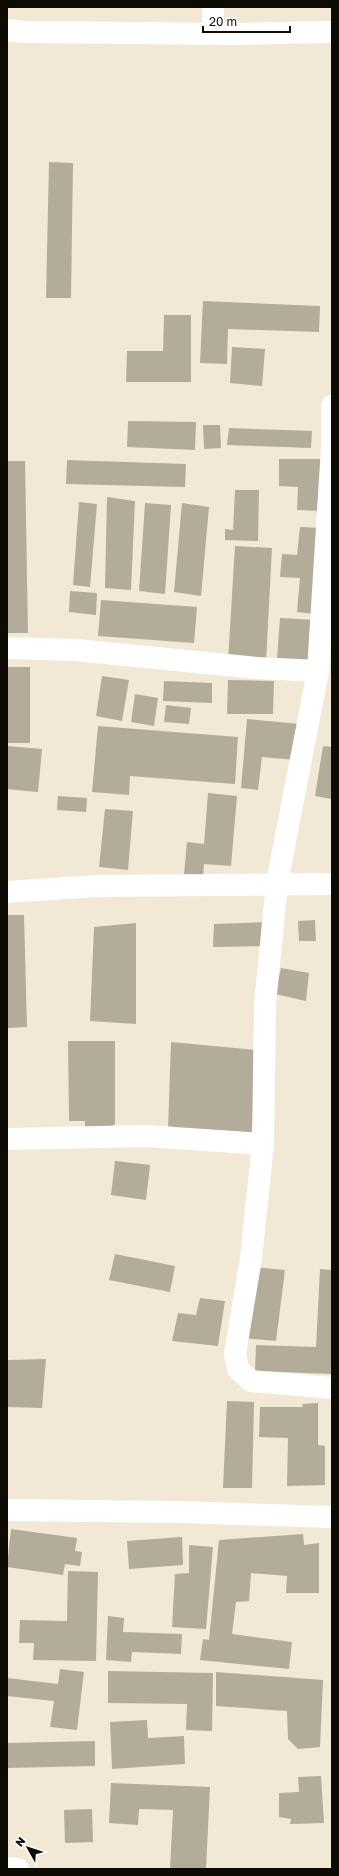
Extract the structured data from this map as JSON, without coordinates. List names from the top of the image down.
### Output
{
  "scale_bar": "20 m",
  "north": "top left"
}
